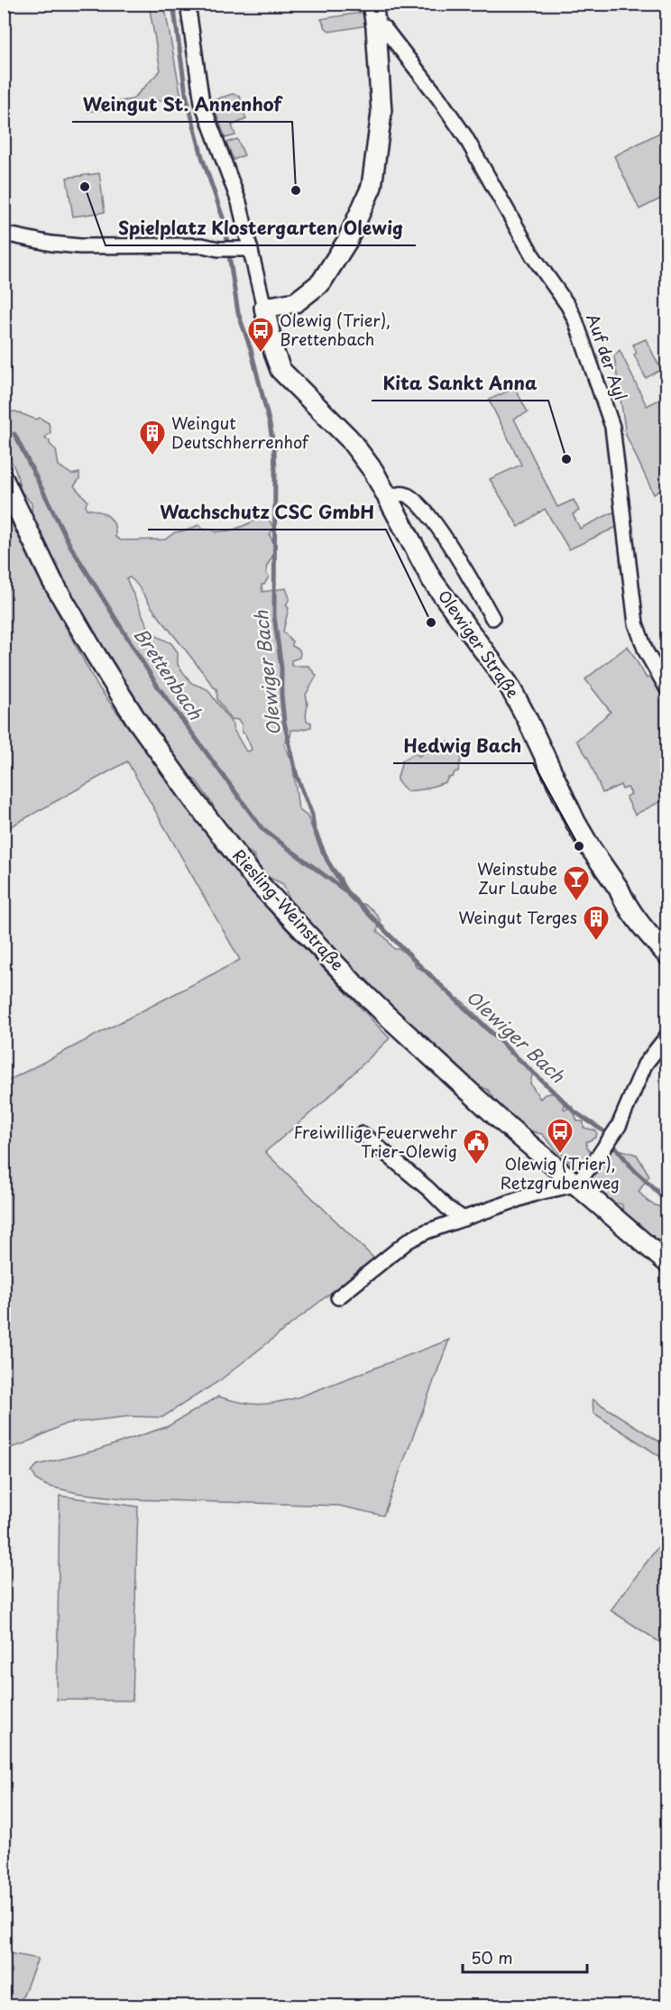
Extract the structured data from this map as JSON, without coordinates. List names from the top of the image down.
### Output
{
  "streets": {
    "street": ["Auf der Ayl", "Olewiger Straße", "Riesling-Weinstraße"]
  },
  "water": ["Olewiger Bach", "Brettenbach"],
  "places": {
    "other": [
      "Spielplatz Klostergarten Olewig",
      "Weingut St. Annenhof",
      "Kita Sankt Anna",
      "Wachschutz CSC GmbH",
      "Hedwig Bach"
    ],
    "bus stop": ["Olewig (Trier), Brettenbach", "Olewig (Trier), Retzgrubenweg"],
    "building": ["Weingut Deutschherrenhof", "Weingut Terges"],
    "bar": ["Weinstube Zur Laube"],
    "public building": ["Freiwillige Feuerwehr Trier-Olewig"]
  },
  "scale_bar": "50 m"
}
